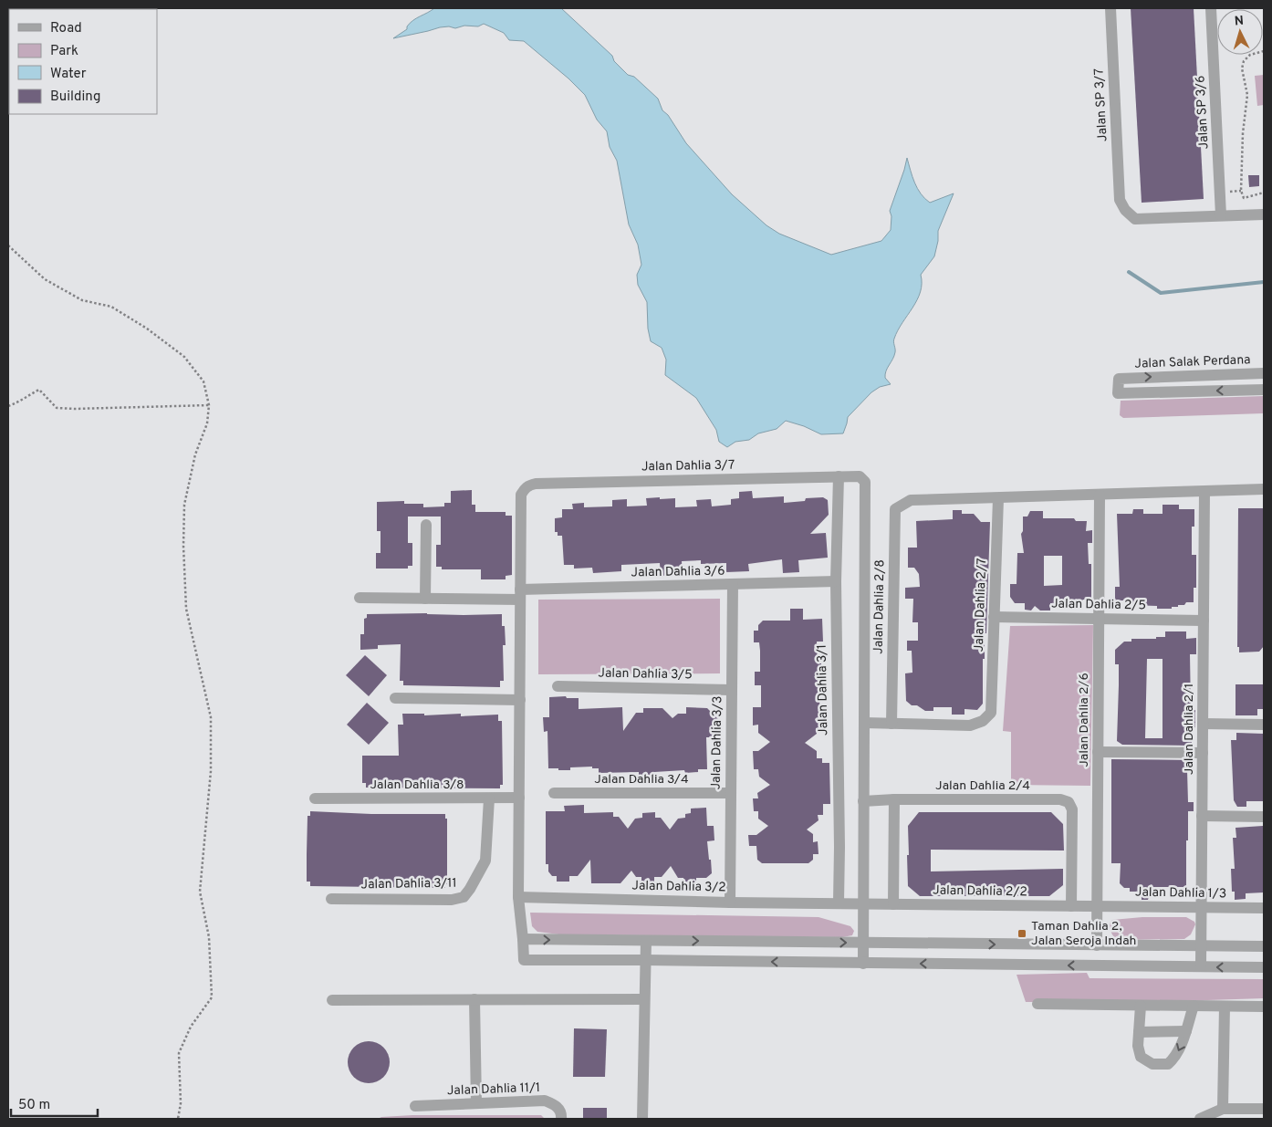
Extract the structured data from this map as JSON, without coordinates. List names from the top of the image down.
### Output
{
  "streets": {
    "street": [
      "Jalan SP 3/7",
      "Jalan SP 3/6",
      "Jalan Salak Perdana",
      "Jalan Dahlia 3/7",
      "Jalan Dahlia 3/6",
      "Jalan Dahlia 2/7",
      "Jalan Dahlia 2/5",
      "Jalan Dahlia 2/8",
      "Jalan Dahlia 3/5",
      "Jalan Dahlia 3/1",
      "Jalan Dahlia 2/6",
      "Jalan Dahlia 2/1",
      "Jalan Dahlia 3/3",
      "Jalan Dahlia 3/4",
      "Jalan Dahlia 3/8",
      "Jalan Dahlia 2/4",
      "Jalan Dahlia 3/11",
      "Jalan Dahlia 3/2",
      "Jalan Dahlia 2/2",
      "Jalan Dahlia 1/3",
      "Jalan Dahlia 11/1"
    ]
  },
  "crossings": [
    ["Jalan SP 3/7", "Jalan SP 3/6"],
    ["Jalan Dahlia 3/7", "Jalan Dahlia 3/6"],
    ["Jalan Dahlia 3/7", "Jalan Dahlia 3/1"],
    ["Jalan Dahlia 3/6", "Jalan Dahlia 3/1"],
    ["Jalan Dahlia 3/6", "Jalan Dahlia 3/3"],
    ["Jalan Dahlia 2/7", "Jalan Dahlia 2/5"],
    ["Jalan Dahlia 2/7", "Jalan Dahlia 2/8"],
    ["Jalan Dahlia 2/5", "Jalan Dahlia 2/6"],
    ["Jalan Dahlia 2/5", "Jalan Dahlia 2/1"],
    ["Jalan Dahlia 3/5", "Jalan Dahlia 3/3"],
    ["Jalan Dahlia 3/1", "Jalan Dahlia 3/2"],
    ["Jalan Dahlia 2/6", "Jalan Dahlia 2/2"],
    ["Jalan Dahlia 2/6", "Jalan Dahlia 1/3"],
    ["Jalan Dahlia 2/1", "Jalan Dahlia 1/3"],
    ["Jalan Dahlia 3/3", "Jalan Dahlia 3/4"],
    ["Jalan Dahlia 3/3", "Jalan Dahlia 3/2"],
    ["Jalan Dahlia 3/8", "Jalan Dahlia 3/11"],
    ["Jalan Dahlia 2/4", "Jalan Dahlia 2/2"],
    ["Jalan Dahlia 3/2", "Jalan Dahlia 2/2"],
    ["Jalan Dahlia 2/2", "Jalan Dahlia 1/3"]
  ],
  "places": {
    "transit": ["Taman Dahlia 2, Jalan Seroja Indah"]
  },
  "legend": [
    "Road",
    "Park",
    "Water",
    "Building"
  ],
  "scale_bar": "50 m",
  "north": "top"
}
